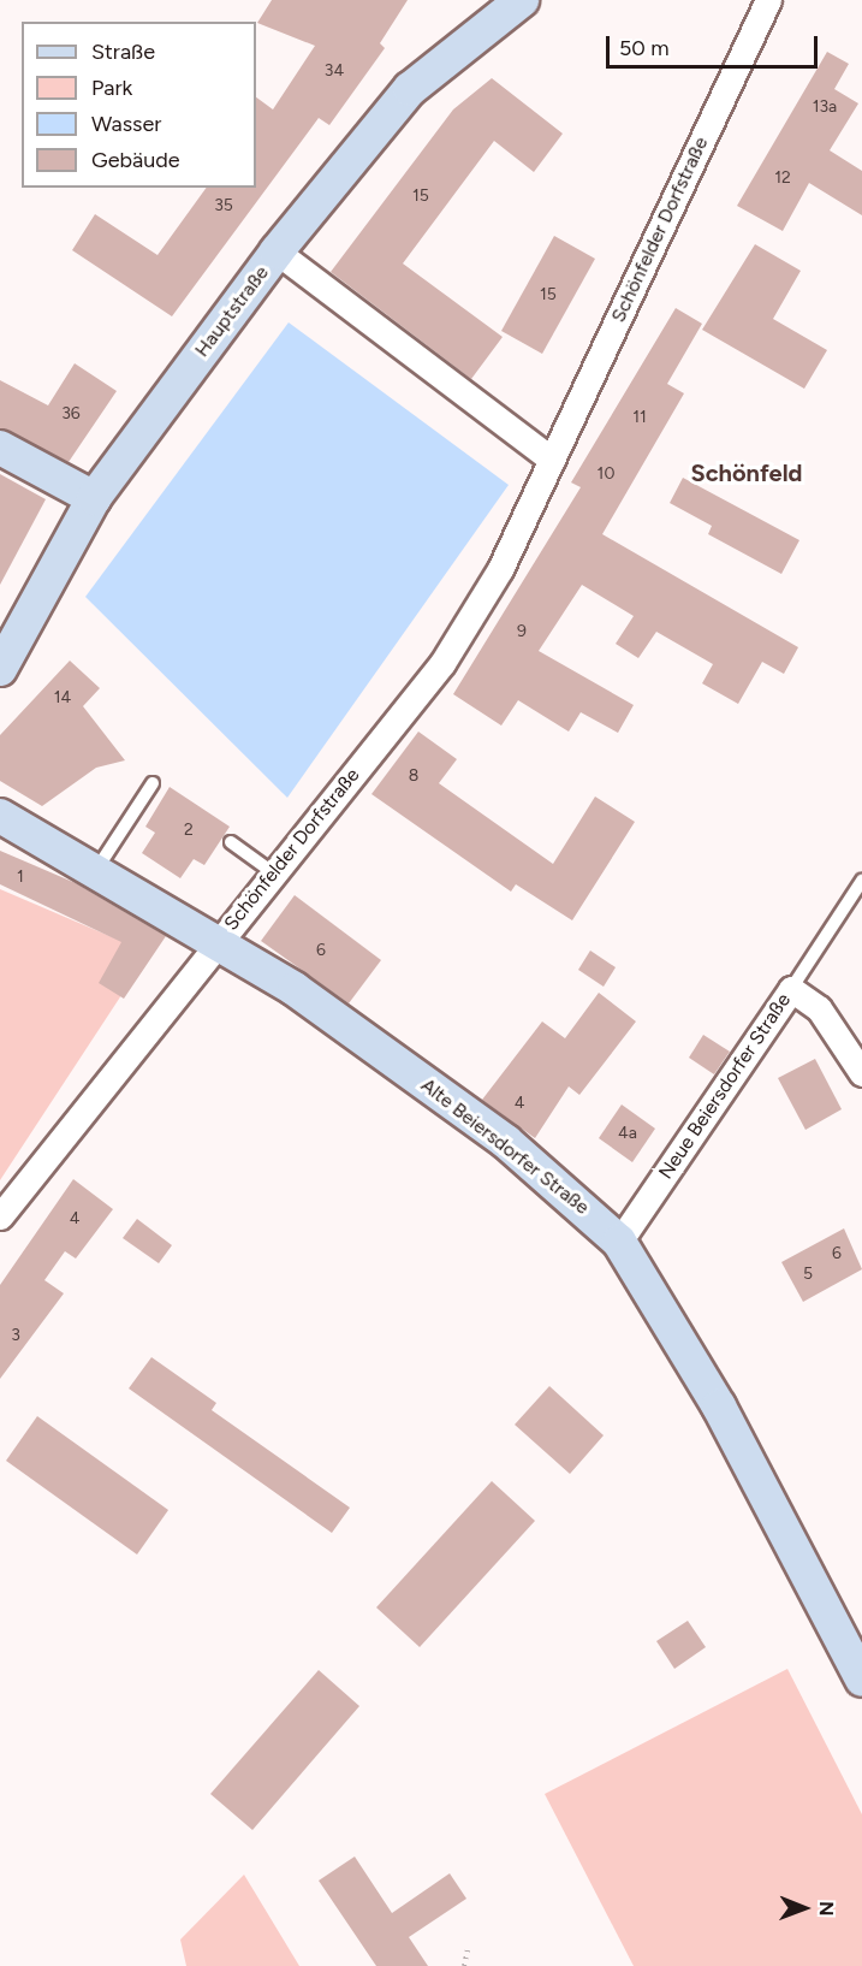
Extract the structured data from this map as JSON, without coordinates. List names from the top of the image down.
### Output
{
  "streets": {
    "main road": ["Hauptstraße", "Alte Beiersdorfer Straße"],
    "street": ["Schönfelder Dorfstraße", "Neue Beiersdorfer Straße"]
  },
  "crossings": [
    ["Schönfelder Dorfstraße", "Alte Beiersdorfer Straße"],
    ["Neue Beiersdorfer Straße", "Alte Beiersdorfer Straße"]
  ],
  "districts": ["Schönfeld"],
  "house_numbers": [
    "34",
    "13a",
    "12",
    "15",
    "35",
    "15",
    "36",
    "11",
    "10",
    "9",
    "14",
    "8",
    "2",
    "1",
    "6",
    "4",
    "4a",
    "4",
    "6",
    "5",
    "3"
  ],
  "legend": [
    "Straße",
    "Park",
    "Wasser",
    "Gebäude"
  ],
  "scale_bar": "50 m",
  "north": "right"
}
